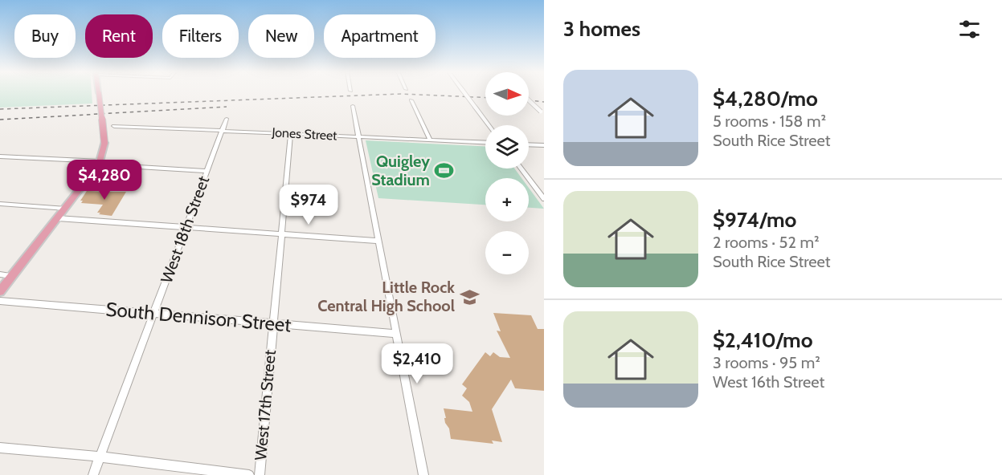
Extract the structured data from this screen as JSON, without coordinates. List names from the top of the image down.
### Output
{
  "streets": {
    "street": [
      "Jones Street",
      "West 18th Street",
      "South Dennison Street",
      "West 17th Street"
    ]
  },
  "crossings": [
    ["Jones Street", "West 18th Street"],
    ["Jones Street", "West 17th Street"],
    ["West 18th Street", "South Dennison Street"],
    ["South Dennison Street", "West 17th Street"]
  ],
  "places": {
    "sports": ["Quigley Stadium"],
    "school or university": ["Little Rock Central High School"]
  },
  "north": "right",
  "page": {
    "heading": "3 homes",
    "chip": [
      "Buy",
      "Rent",
      "Filters",
      "New",
      "Apartment"
    ],
    "list": [
      {
        "name": "$4,280/mo",
        "note": "5 rooms · 158 m² · South Rice Street"
      },
      {
        "name": "$974/mo",
        "note": "2 rooms · 52 m² · South Rice Street"
      },
      {
        "name": "$2,410/mo",
        "note": "3 rooms · 95 m² · West 16th Street"
      }
    ],
    "map_buttons": ["+", "−"],
    "price": ["$4,280", "$974", "$2,410"]
  }
}
